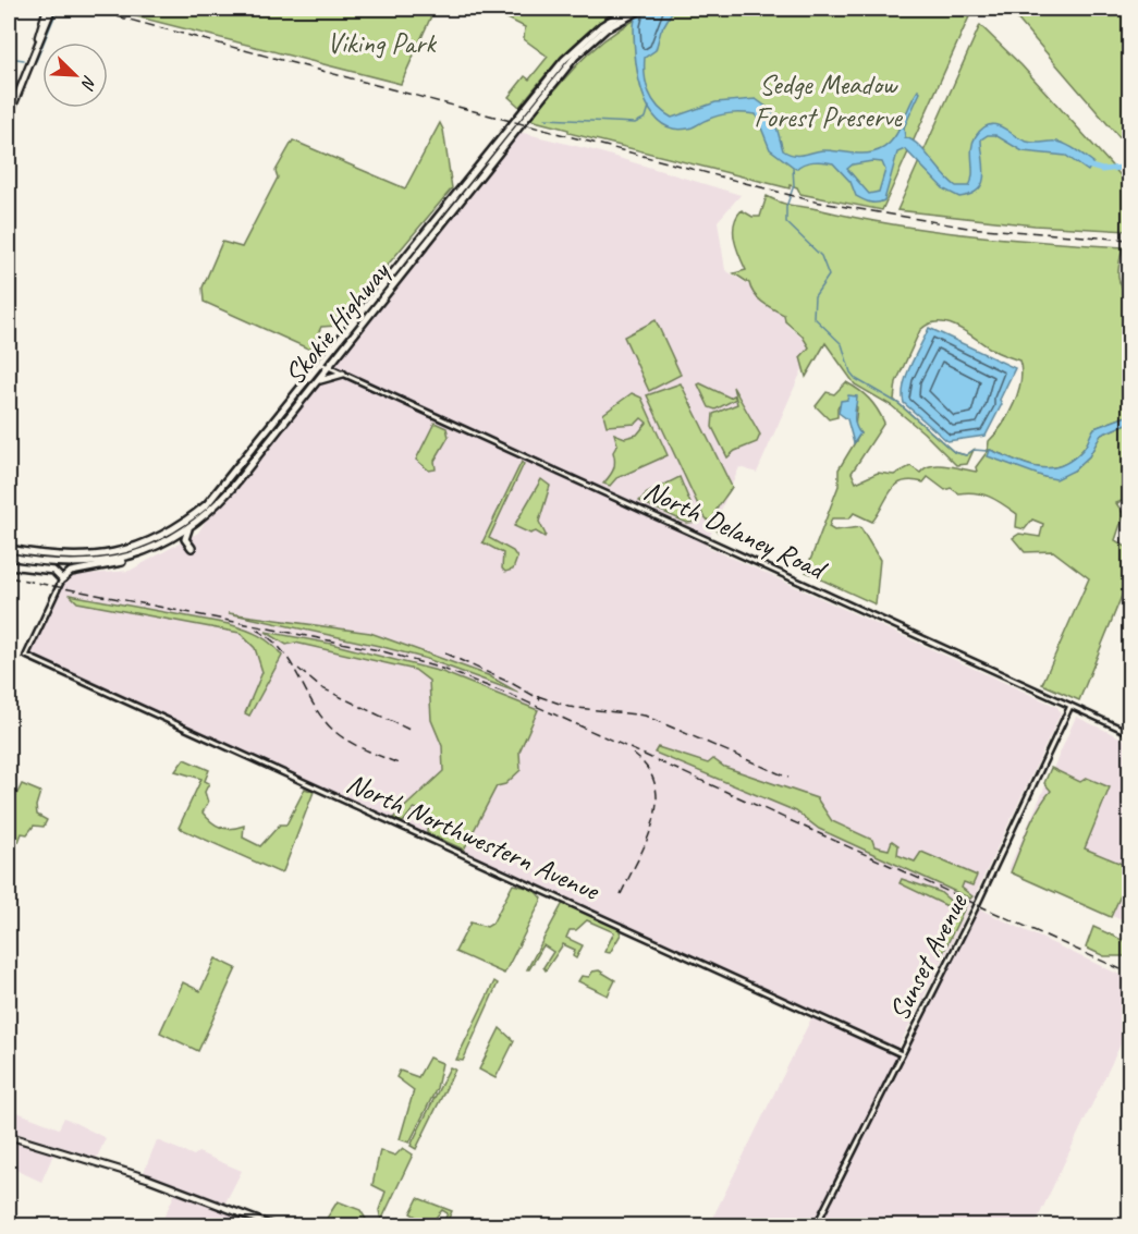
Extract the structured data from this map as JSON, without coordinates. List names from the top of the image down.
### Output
{
  "streets": {
    "highway": ["Skokie Highway"],
    "street": ["North Delaney Road", "North Northwestern Avenue", "Sunset Avenue"]
  },
  "crossings": [
    ["Skokie Highway", "North Delaney Road"],
    ["North Delaney Road", "Sunset Avenue"],
    ["North Northwestern Avenue", "Sunset Avenue"]
  ],
  "parks": ["Viking Park", "Sedge Meadow Forest Preserve"],
  "north": "bottom right"
}
